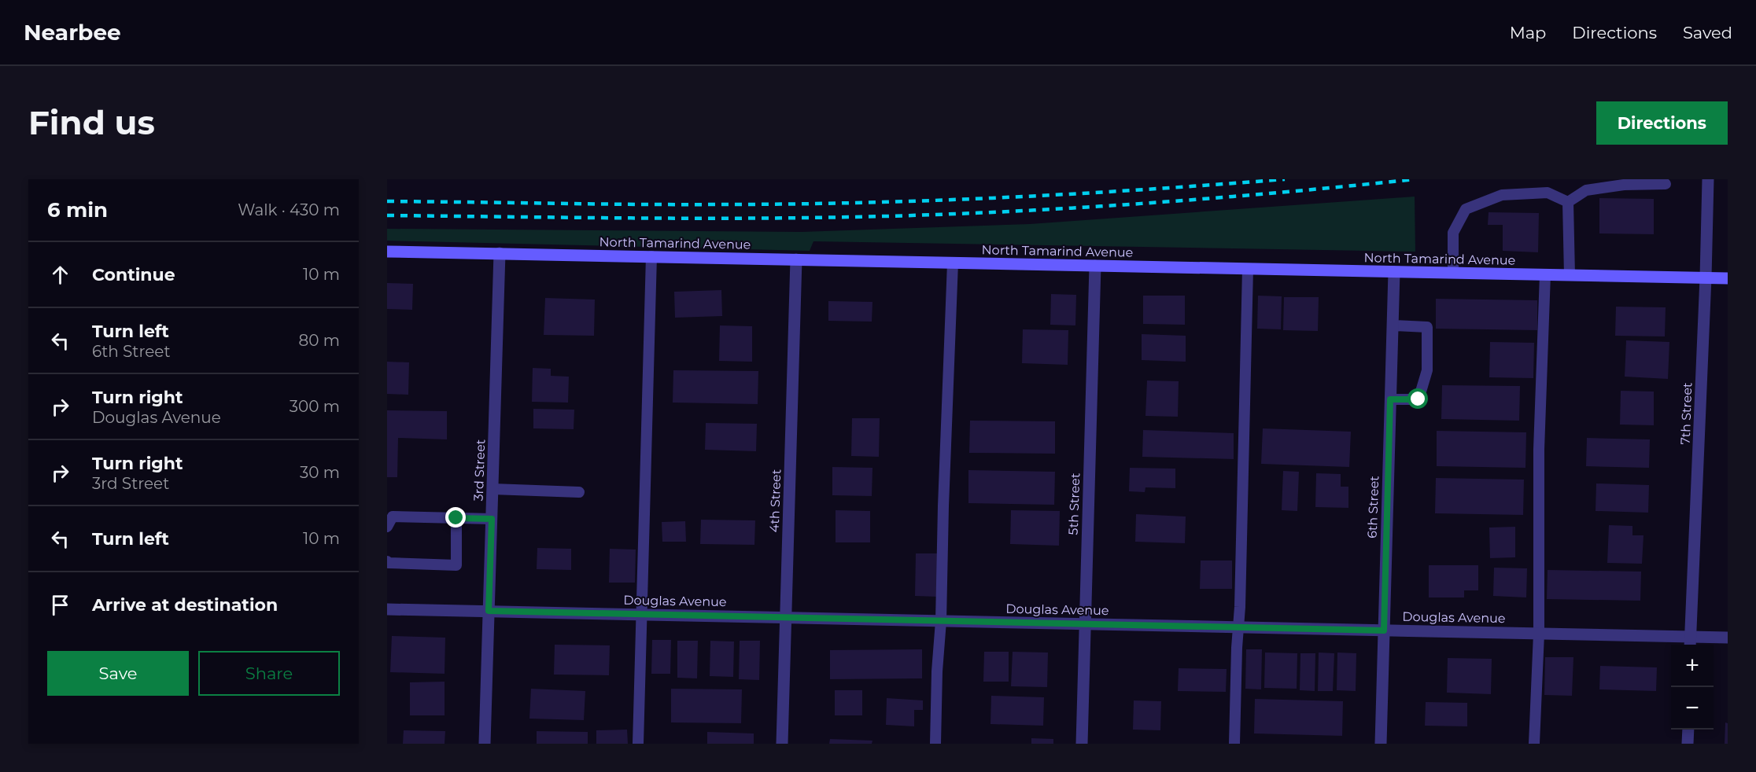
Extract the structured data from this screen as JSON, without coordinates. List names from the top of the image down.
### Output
{
  "streets": {
    "street": [
      "North Tamarind Avenue",
      "7th Street",
      "3rd Street",
      "4th Street",
      "5th Street",
      "6th Street",
      "Douglas Avenue"
    ]
  },
  "crossings": [
    ["North Tamarind Avenue", "7th Street"],
    ["North Tamarind Avenue", "3rd Street"],
    ["North Tamarind Avenue", "4th Street"],
    ["North Tamarind Avenue", "5th Street"],
    ["North Tamarind Avenue", "6th Street"],
    ["7th Street", "Douglas Avenue"],
    ["3rd Street", "Douglas Avenue"],
    ["4th Street", "Douglas Avenue"],
    ["5th Street", "Douglas Avenue"],
    ["6th Street", "Douglas Avenue"]
  ],
  "page": {
    "header": "Nearbee",
    "nav": ["Map", "Directions", "Saved"],
    "buttons": [
      "Directions",
      ["Save", "Share"]
    ],
    "title": "Find us",
    "heading": ["6 min", "Walk · 430 m"],
    "list": [
      ["Continue", "10 m"],
      ["Turn left", "6th Street", "80 m"],
      ["Turn right", "Douglas Avenue", "300 m"],
      ["Turn right", "3rd Street", "30 m"],
      ["Turn left", "10 m"],
      "Arrive at destination"
    ],
    "map_buttons": ["+", "−"]
  }
}
